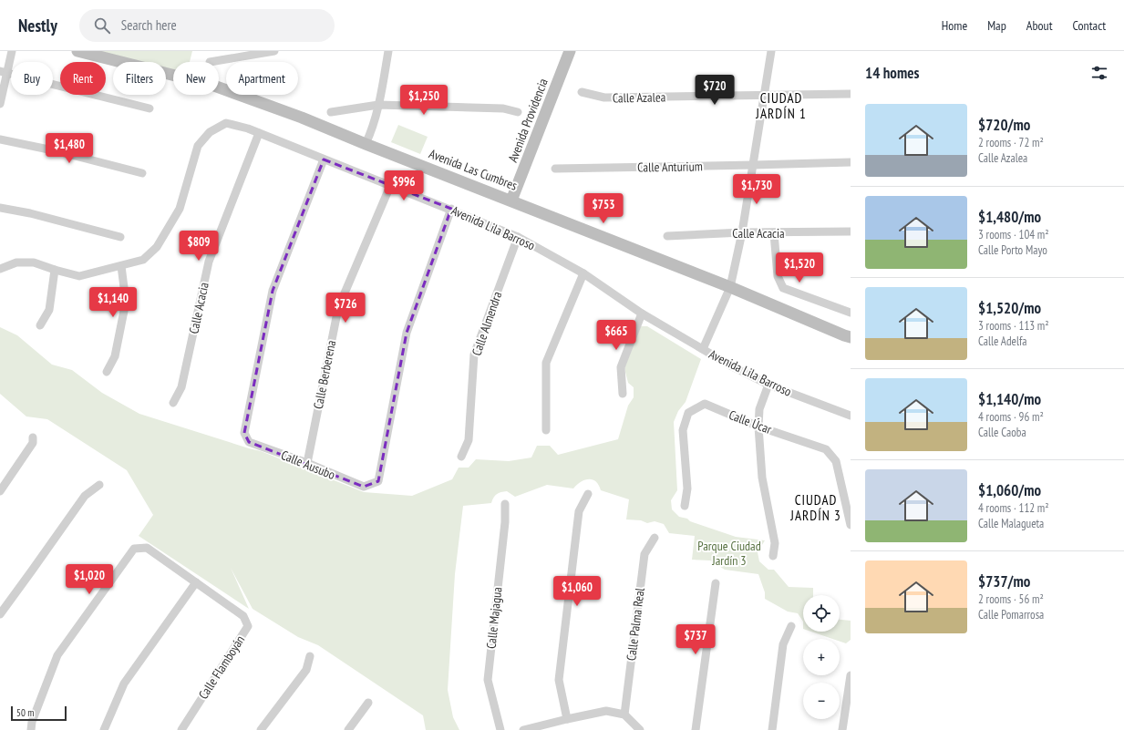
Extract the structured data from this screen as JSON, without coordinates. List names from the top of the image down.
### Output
{
  "streets": {
    "street": [
      "Calle Azalea",
      "Avenida Providencia",
      "Calle Anturium",
      "Avenida Las Cumbres",
      "Avenida Lila Barroso",
      "Calle Acacia",
      "Calle Almendra",
      "Calle Berberena",
      "Calle Úcar",
      "Calle Ausubo",
      "Calle Majagua",
      "Calle Palma Real",
      "Calle Flamboyán"
    ]
  },
  "crossings": [
    ["Avenida Providencia", "Avenida Las Cumbres"],
    ["Avenida Lila Barroso", "Calle Acacia"],
    ["Avenida Lila Barroso", "Calle Almendra"],
    ["Avenida Lila Barroso", "Calle Berberena"],
    ["Avenida Lila Barroso", "Calle Ausubo"],
    ["Calle Berberena", "Calle Ausubo"]
  ],
  "districts": ["CIUDAD JARDÍN 1", "CIUDAD JARDÍN 3"],
  "parks": ["Parque Ciudad Jardín 3"],
  "scale_bar": "50 m",
  "page": {
    "header": "Nestly",
    "search": "Search here",
    "nav": [
      "Home",
      "Map",
      "About",
      "Contact"
    ],
    "heading": "14 homes",
    "chip": [
      "Buy",
      "Rent",
      "Filters",
      "New",
      "Apartment"
    ],
    "price": [
      "$720",
      "$1,250",
      "$1,480",
      "$996",
      "$1,730",
      "$753",
      "$809",
      "$1,520",
      "$1,140",
      "$726",
      "$665",
      "$1,020",
      "$1,060",
      "$737"
    ],
    "list": [
      {
        "name": "$720/mo",
        "note": "2 rooms · 72 m² · Calle Azalea"
      },
      {
        "name": "$1,480/mo",
        "note": "3 rooms · 104 m² · Calle Porto Mayo"
      },
      {
        "name": "$1,520/mo",
        "note": "3 rooms · 113 m² · Calle Adelfa"
      },
      {
        "name": "$1,140/mo",
        "note": "4 rooms · 96 m² · Calle Caoba"
      },
      {
        "name": "$1,060/mo",
        "note": "4 rooms · 112 m² · Calle Malagueta"
      },
      {
        "name": "$737/mo",
        "note": "2 rooms · 56 m² · Calle Pomarrosa"
      }
    ],
    "map_buttons": ["+", "−"],
    "scale": "50 m"
  }
}
